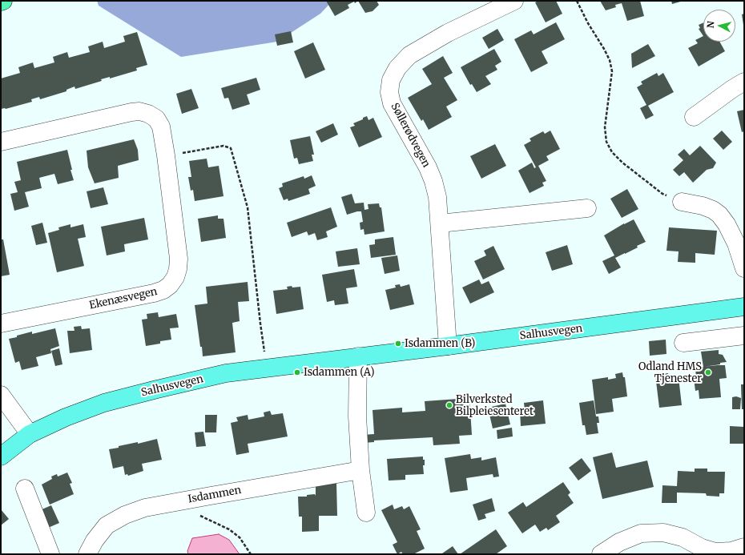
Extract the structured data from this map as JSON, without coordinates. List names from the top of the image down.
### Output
{
  "streets": {
    "main road": ["Salhusvegen"],
    "street": ["Søllerødvegen", "Ekenæsvegen", "Isdammen"]
  },
  "crossings": [
    ["Søllerødvegen", "Salhusvegen"]
  ],
  "places": [
    "Isdammen (B)",
    "Isdammen (A)",
    "Odland HMS Tjenester",
    "Bilverksted Bilpleiesenteret"
  ],
  "north": "left"
}
